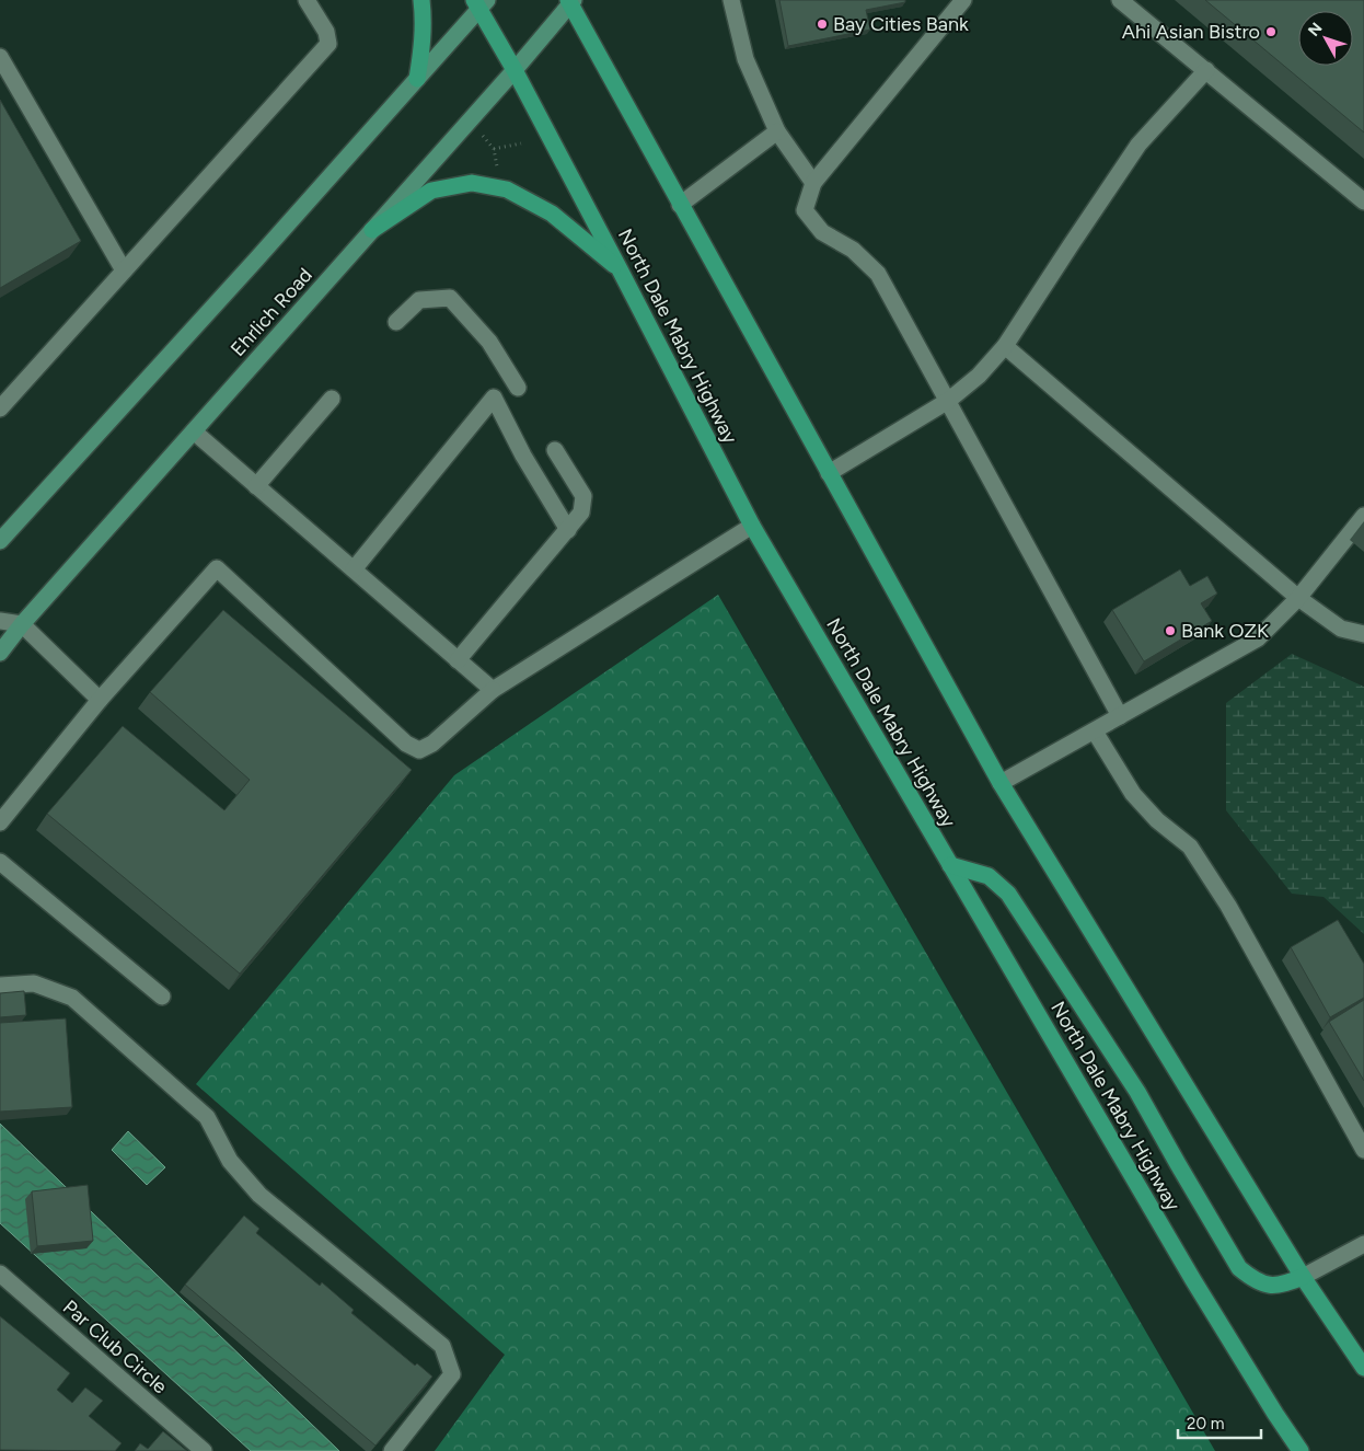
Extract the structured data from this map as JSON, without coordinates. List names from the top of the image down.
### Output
{
  "streets": {
    "main road": ["Ehrlich Road", "North Dale Mabry Highway"],
    "street": ["Par Club Circle"]
  },
  "crossings": [
    ["Ehrlich Road", "North Dale Mabry Highway"]
  ],
  "places": ["Bay Cities Bank", "Ahi Asian Bistro", "Bank OZK"],
  "scale_bar": "20 m",
  "north": "top left"
}
